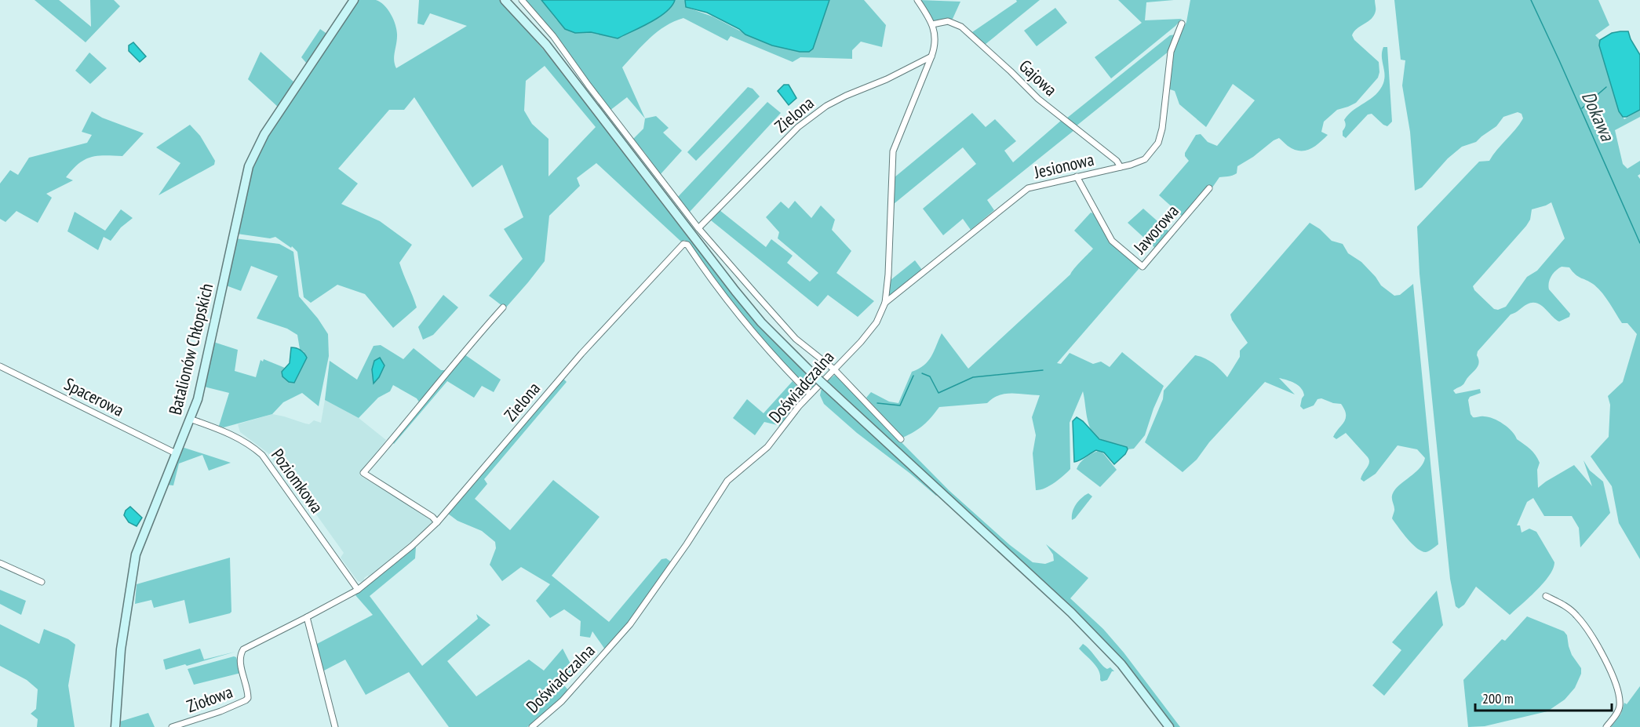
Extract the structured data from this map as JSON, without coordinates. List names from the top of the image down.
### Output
{
  "streets": {
    "main road": ["Batalionów Chłopskich"],
    "street": [
      "Gajowa",
      "Zielona",
      "Jesionowa",
      "Jaworowa",
      "Doświadczalna",
      "Spacerowa",
      "Poziomkowa",
      "Ziołowa"
    ]
  },
  "crossings": [
    ["Gajowa", "Jesionowa"],
    ["Gajowa", "Doświadczalna"],
    ["Zielona", "Doświadczalna"],
    ["Zielona", "Poziomkowa"],
    ["Zielona", "Ziołowa"],
    ["Jesionowa", "Jaworowa"],
    ["Jesionowa", "Doświadczalna"],
    ["Batalionów Chłopskich", "Spacerowa"],
    ["Batalionów Chłopskich", "Poziomkowa"]
  ],
  "water": ["Dokawa"],
  "scale_bar": "200 m"
}
